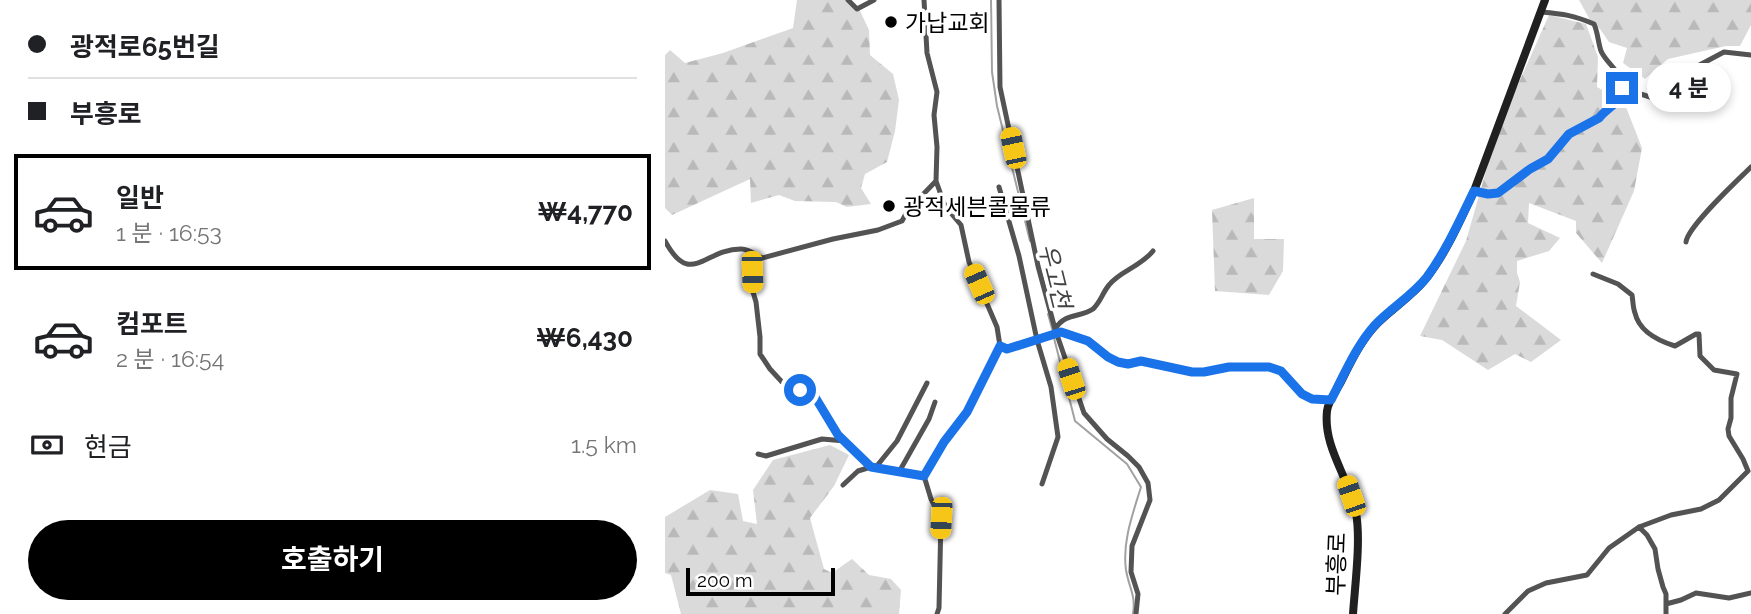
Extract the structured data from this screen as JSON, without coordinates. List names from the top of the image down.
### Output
{
  "streets": {
    "main road": ["부흥로"]
  },
  "water": ["우고천"],
  "places": ["가납교회", "광적세븐콜물류"],
  "scale_bar": "200 m",
  "page": {
    "banner": ["광적로65번길", "부흥로"],
    "bubble": "4 분",
    "list": [
      {
        "name": "일반",
        "note": "1 분 · 16:53",
        "value": "₩4,770"
      },
      {
        "name": "컴포트",
        "note": "2 분 · 16:54",
        "value": "₩6,430"
      }
    ],
    "pay": ["현금", "1.5 km"],
    "buttons": "호출하기",
    "scale": "200 m"
  }
}
